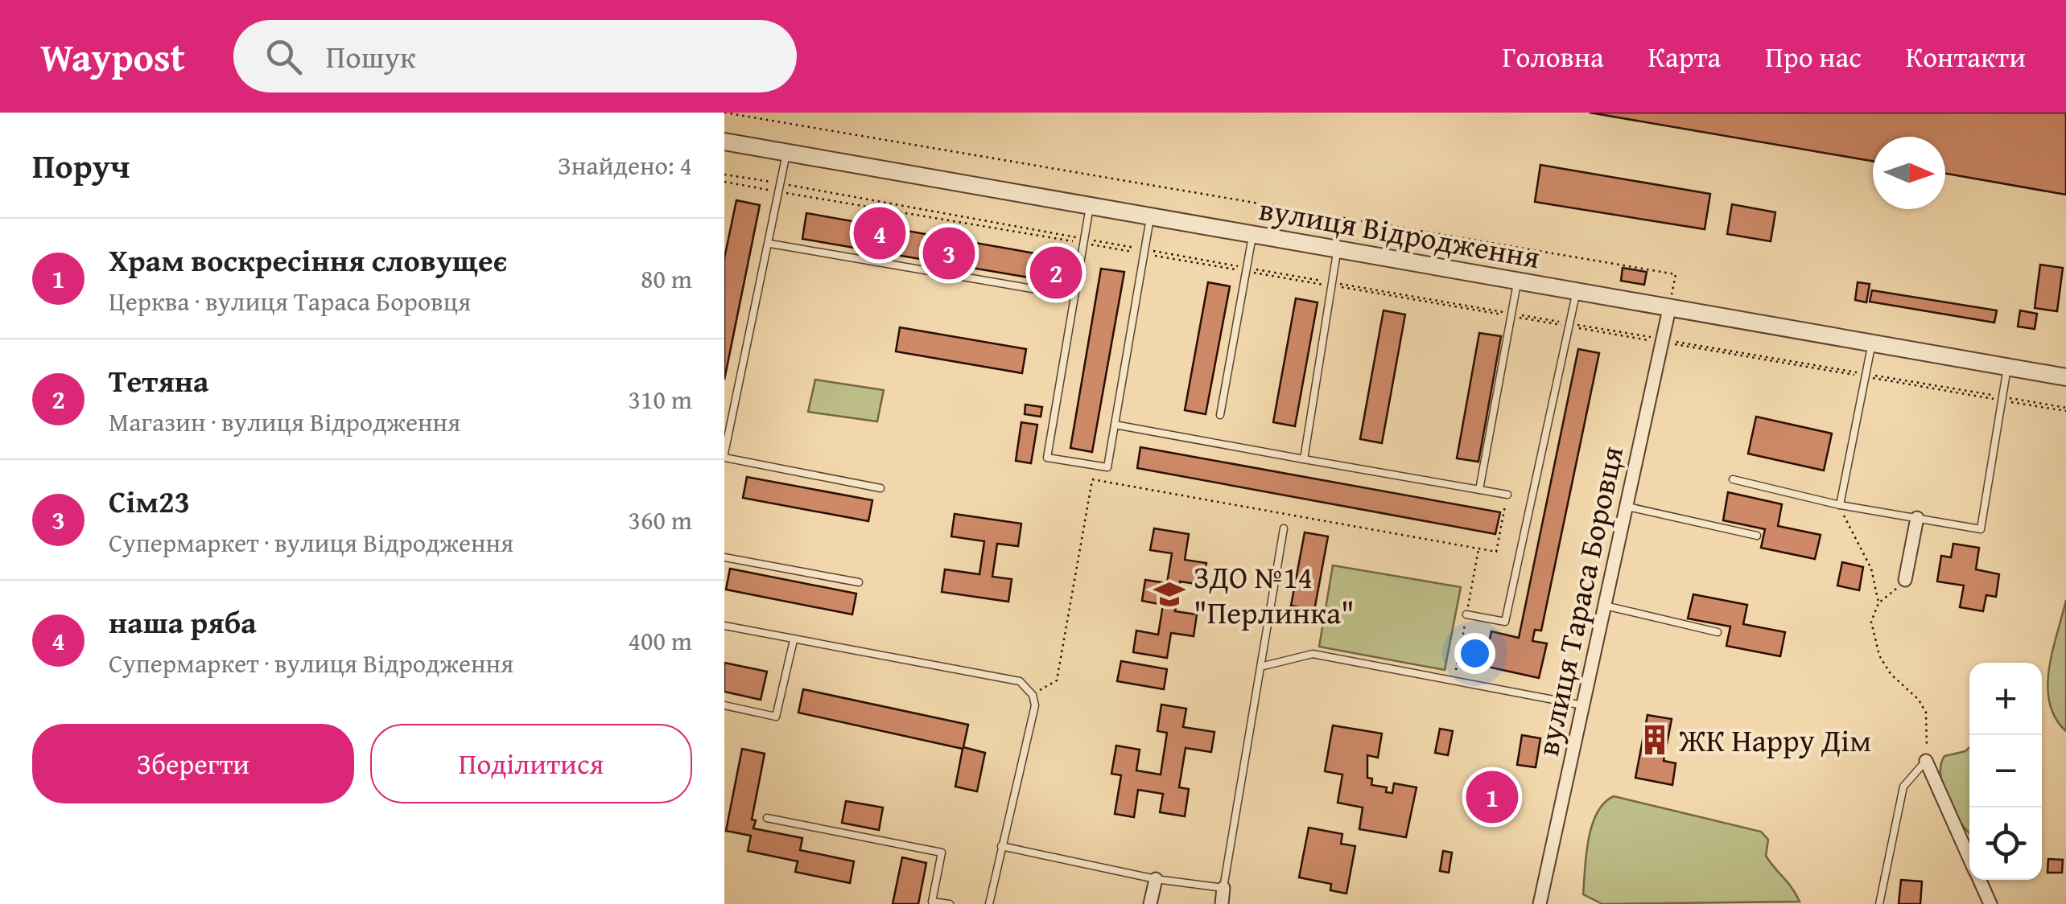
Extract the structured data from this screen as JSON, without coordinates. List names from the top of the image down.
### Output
{
  "streets": {
    "street": ["вулиця Відродження", "вулиця Тараса Боровця"]
  },
  "crossings": [
    ["вулиця Відродження", "вулиця Тараса Боровця"]
  ],
  "places": {
    "school or university": ["ЗДО №14 \"Перлинка\""],
    "building": ["ЖК Happy Дім"]
  },
  "north": "right",
  "page": {
    "header": "Waypost",
    "search": "Пошук",
    "nav": [
      "Головна",
      "Карта",
      "Про нас",
      "Контакти"
    ],
    "heading": ["Поруч", "Знайдено: 4"],
    "pins": [
      "4",
      "3",
      "2",
      "1"
    ],
    "list": [
      {
        "mark": "1",
        "name": "Храм воскресіння словущеє",
        "note": "Церква · вулиця Тараса Боровця",
        "value": "80 m"
      },
      {
        "mark": "2",
        "name": "Тетяна",
        "note": "Магазин · вулиця Відродження",
        "value": "310 m"
      },
      {
        "mark": "3",
        "name": "Сім23",
        "note": "Супермаркет · вулиця Відродження",
        "value": "360 m"
      },
      {
        "mark": "4",
        "name": "наша ряба",
        "note": "Супермаркет · вулиця Відродження",
        "value": "400 m"
      }
    ],
    "map_buttons": ["+", "−"],
    "buttons": ["Зберегти", "Поділитися"]
  }
}
